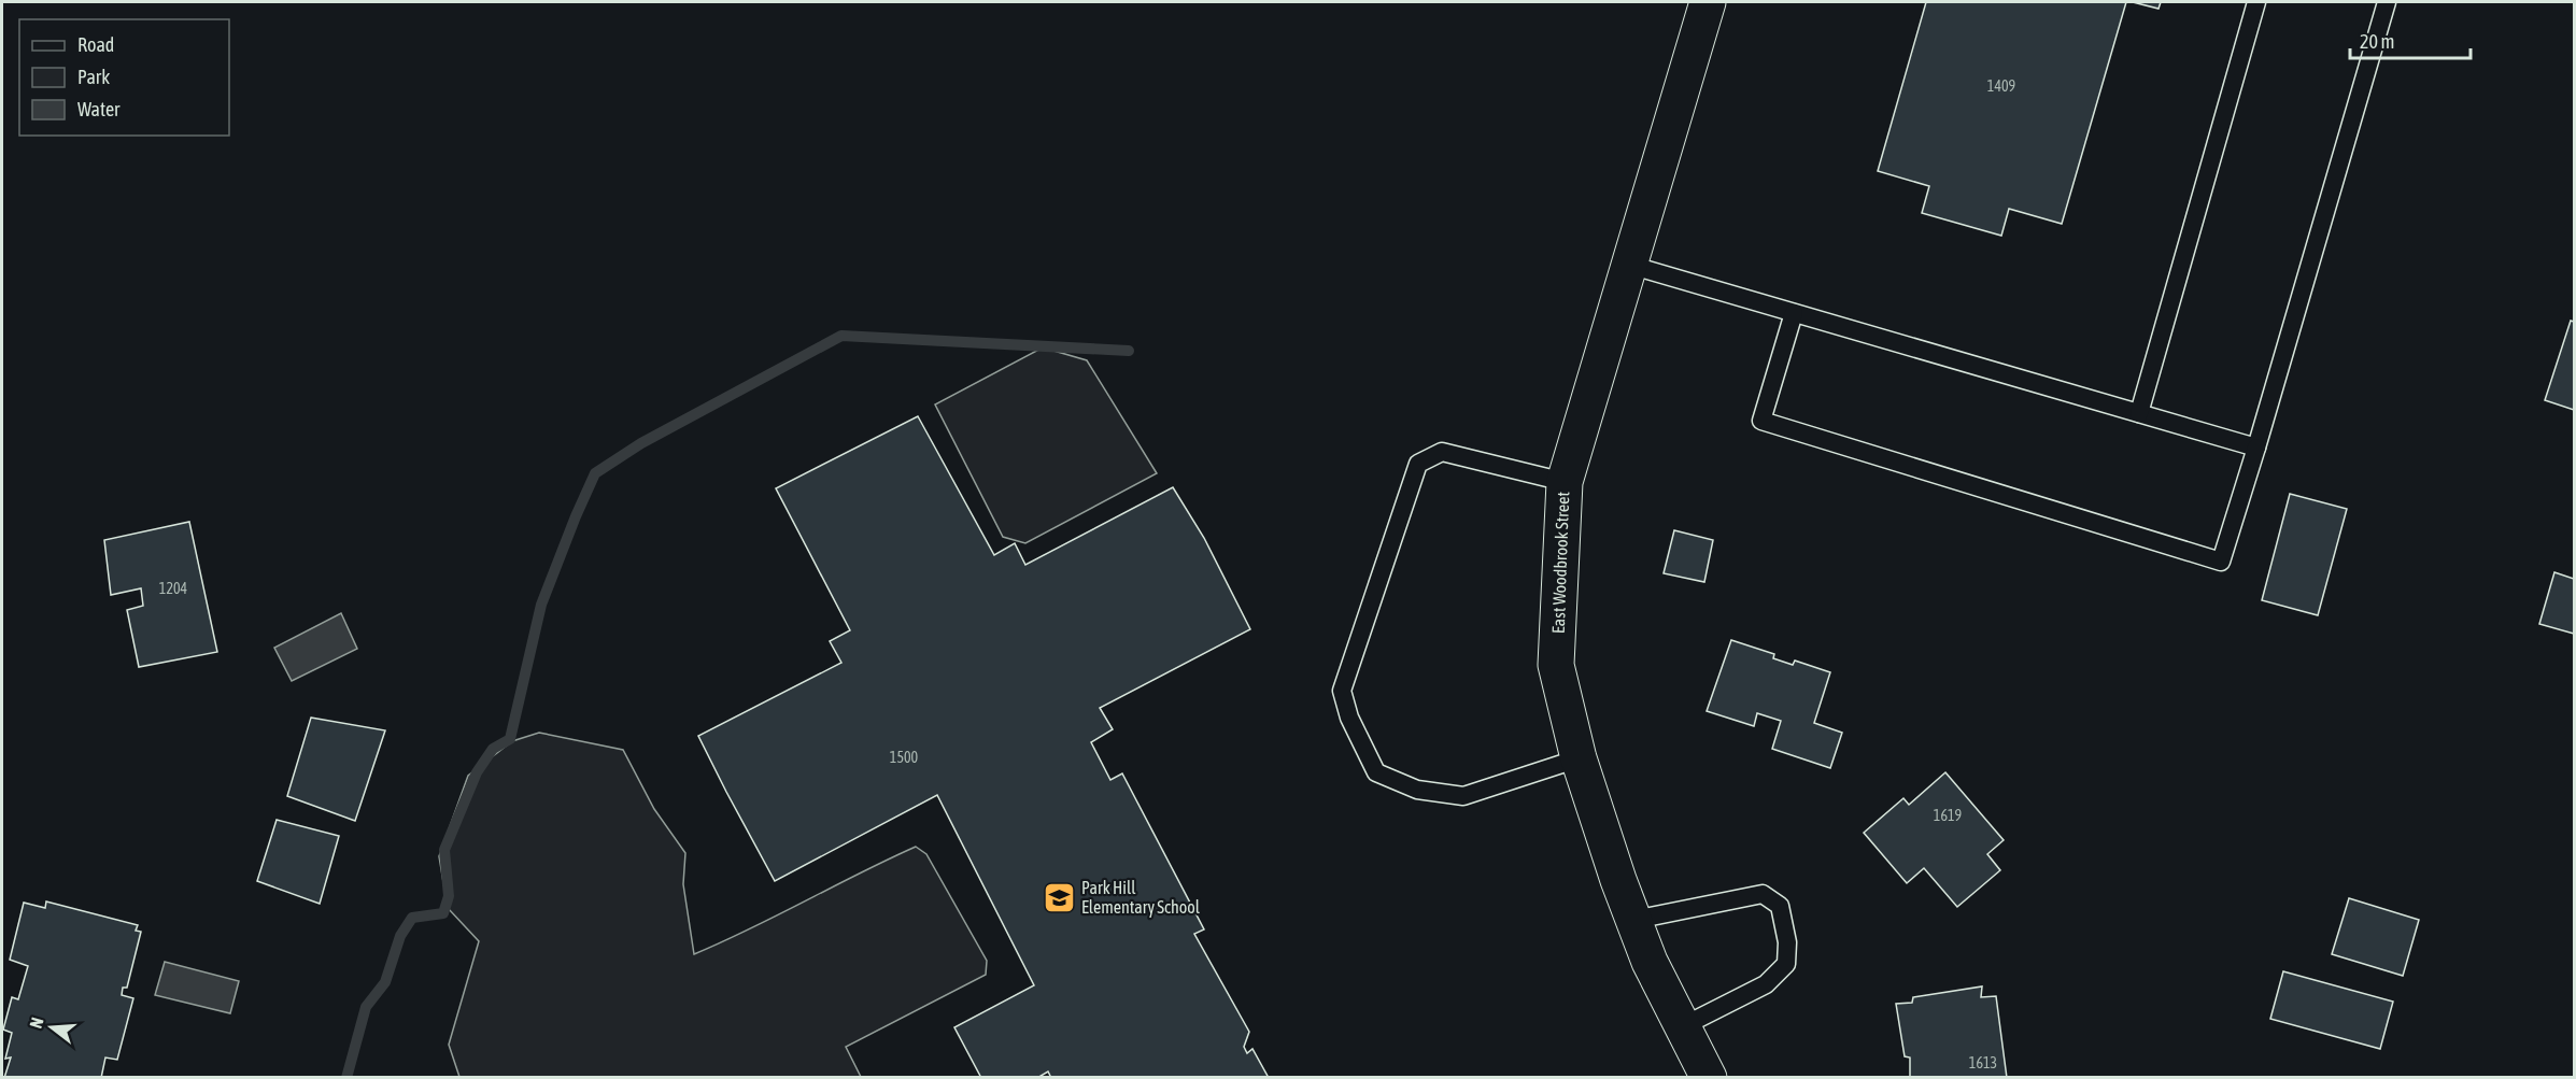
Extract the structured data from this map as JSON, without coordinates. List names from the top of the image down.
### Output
{
  "streets": {
    "street": ["East Woodbrook Street"]
  },
  "places": {
    "school or university": ["Park Hill Elementary School"]
  },
  "house_numbers": [
    "1409",
    "1204",
    "1500",
    "1619",
    "1613"
  ],
  "legend": ["Road", "Park", "Water"],
  "scale_bar": "20 m",
  "north": "left"
}
